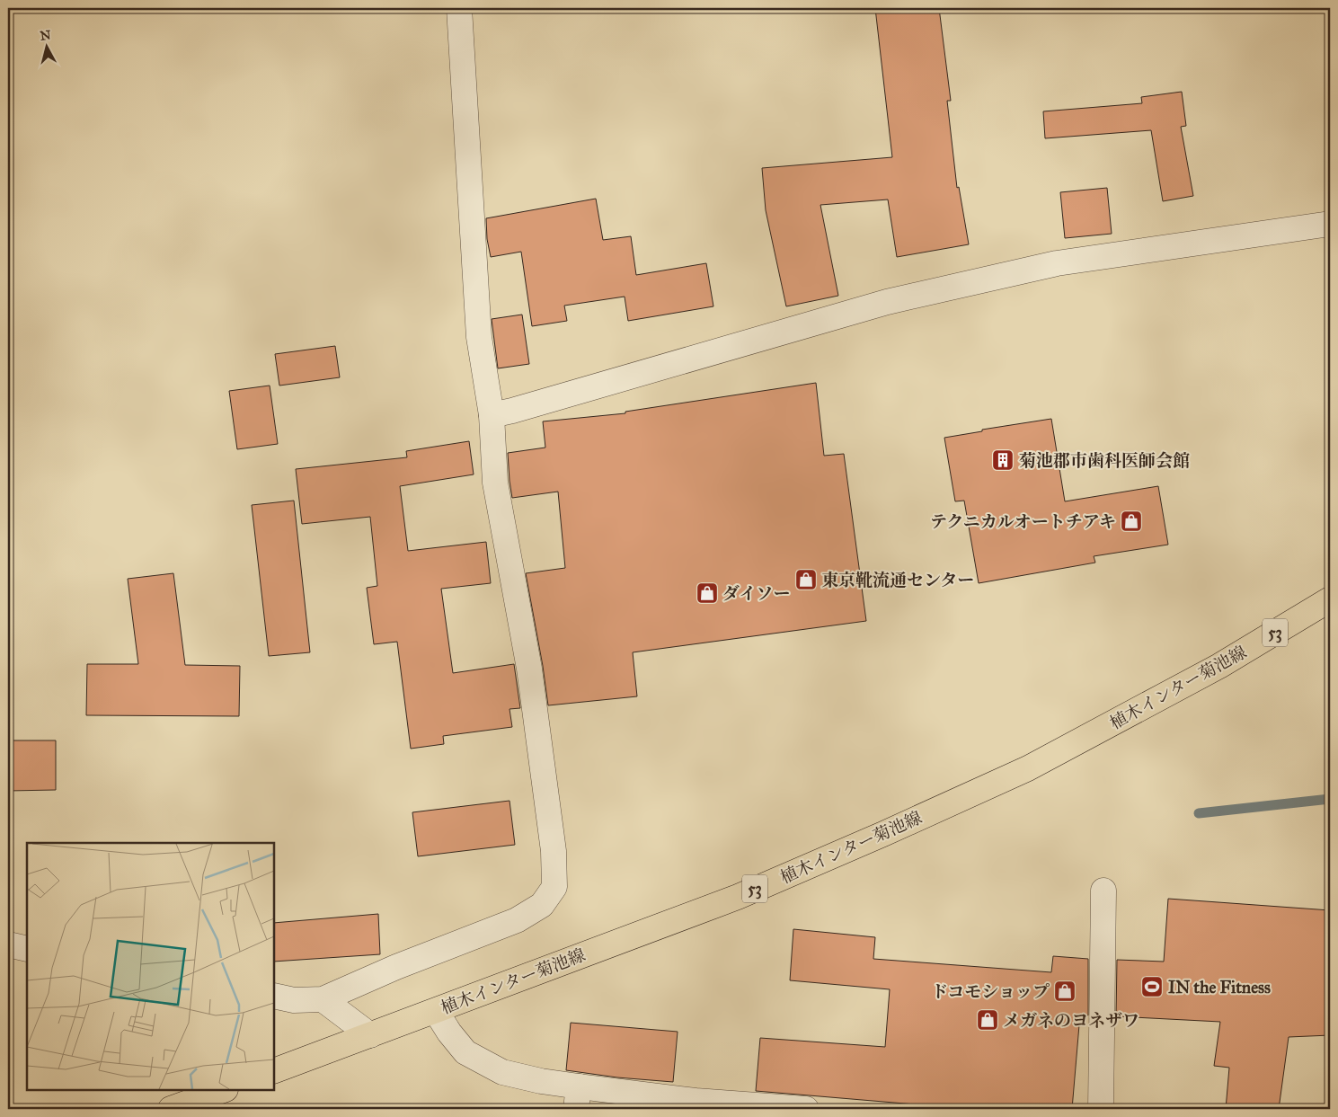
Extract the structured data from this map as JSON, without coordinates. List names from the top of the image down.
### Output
{
  "streets": {
    "main road": ["53", "植木インター菊池線"]
  },
  "places": {
    "building": ["菊池郡市歯科医師会館"],
    "shop": [
      "テクニカルオートチアキ",
      "東京靴流通センター",
      "ダイソー",
      "ドコモショップ",
      "メガネのヨネザワ"
    ],
    "sports": ["IN the Fitness"]
  },
  "north": "top"
}
